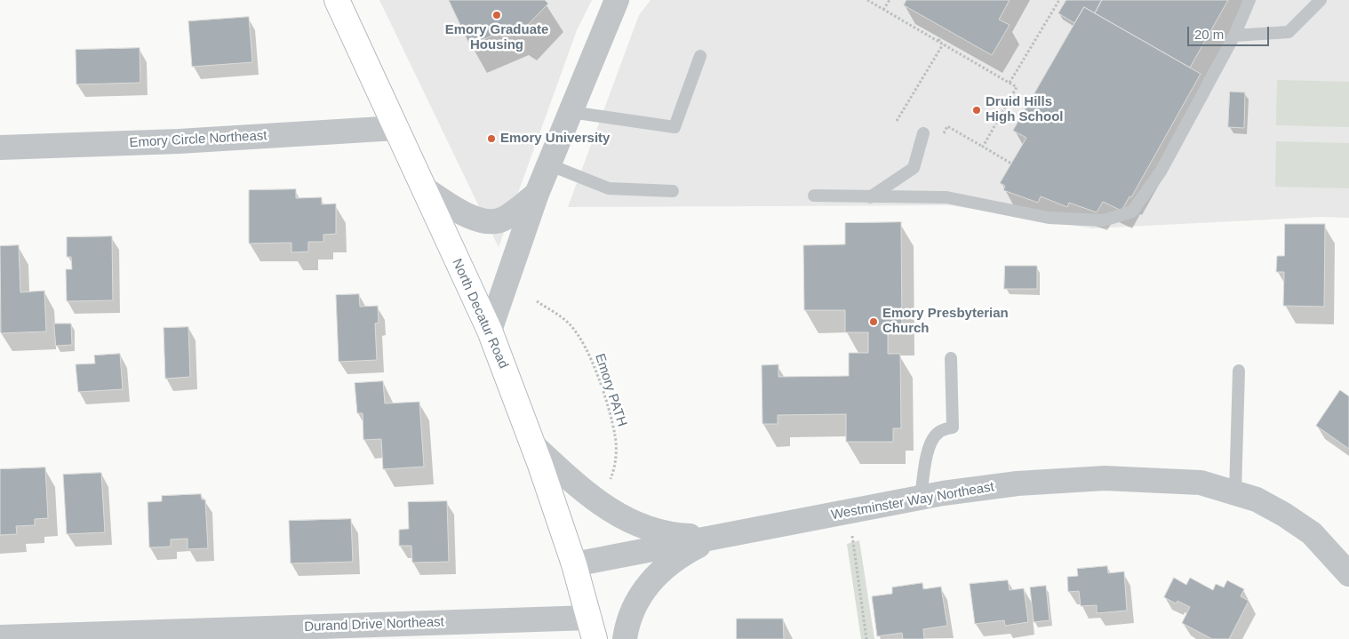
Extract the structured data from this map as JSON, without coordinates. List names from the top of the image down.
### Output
{
  "streets": {
    "main road": ["North Decatur Road"],
    "street": ["Emory Circle Northeast", "Westminster Way Northeast", "Durand Drive Northeast"],
    "path": ["Emory PATH"]
  },
  "crossings": [
    ["Emory Circle Northeast", "North Decatur Road"],
    ["North Decatur Road", "Westminster Way Northeast"],
    ["North Decatur Road", "Durand Drive Northeast"],
    ["Emory PATH", "Westminster Way Northeast"]
  ],
  "places": [
    "Emory Graduate Housing",
    "Druid Hills High School",
    "Emory University",
    "Emory Presbyterian Church"
  ],
  "scale_bar": "20 m"
}
